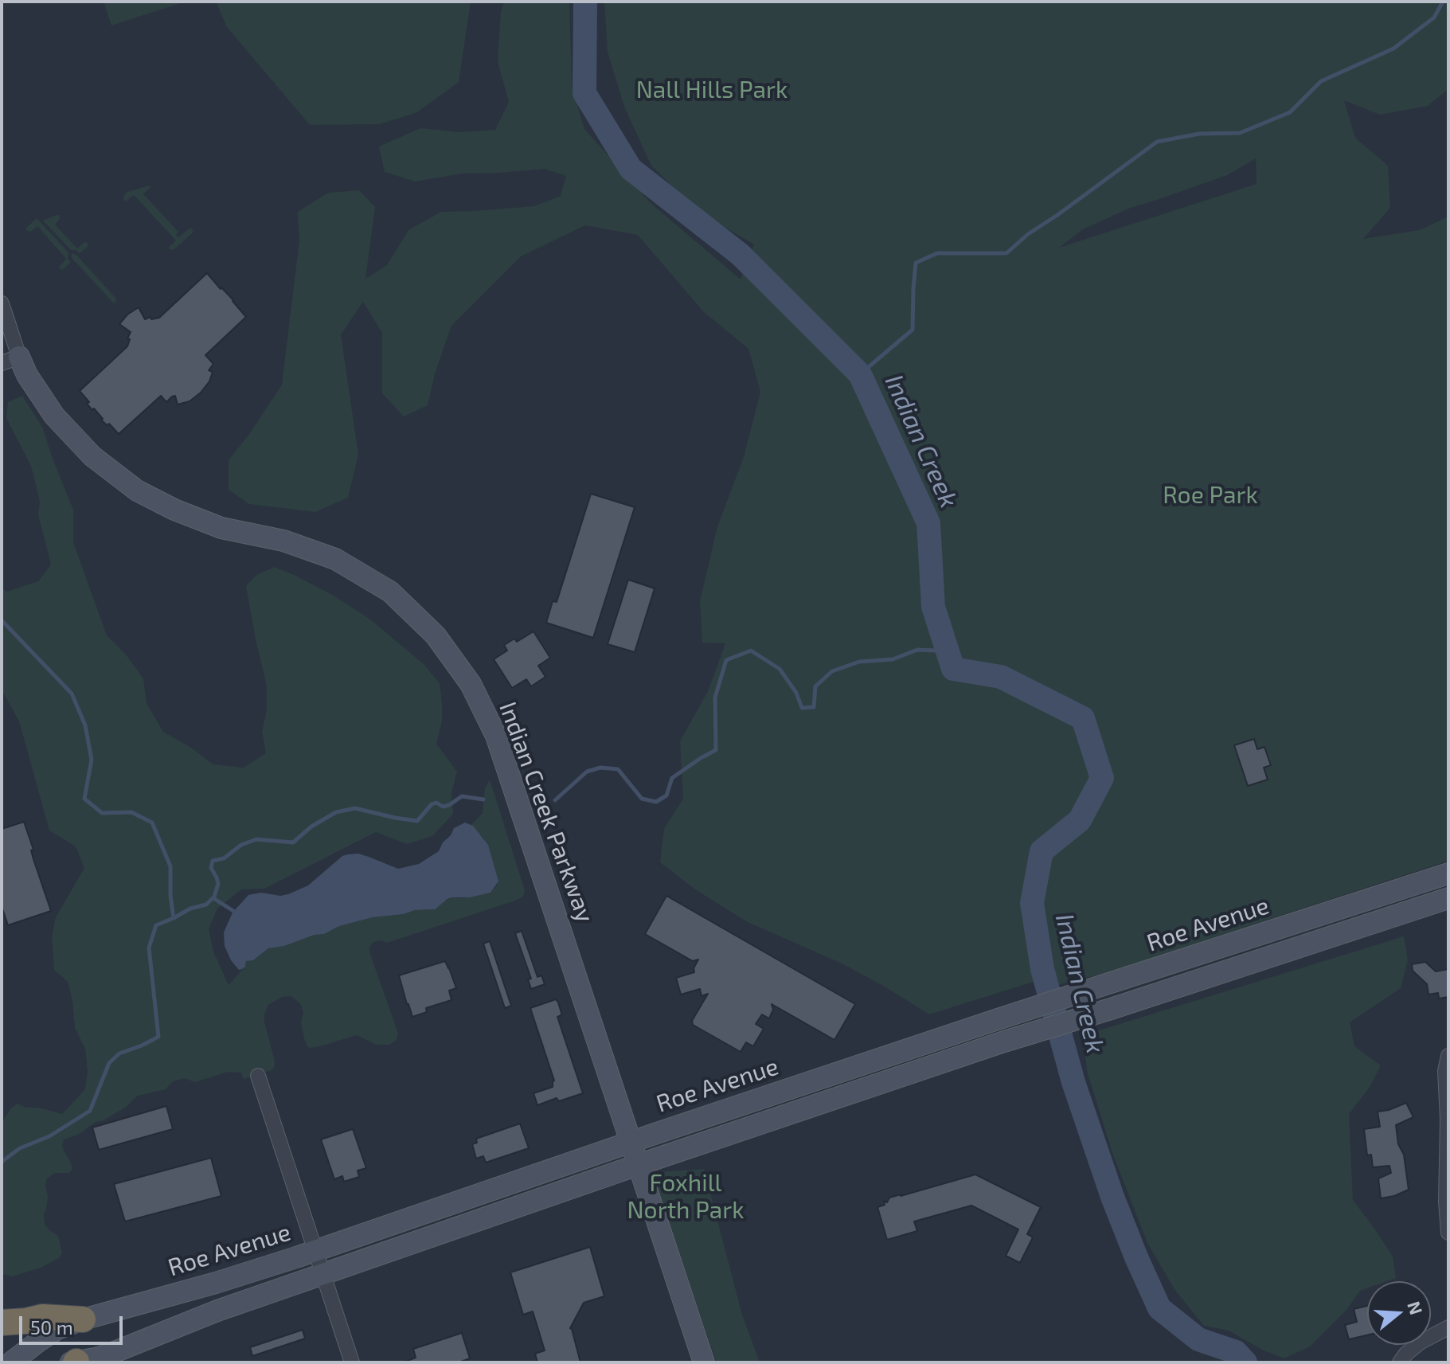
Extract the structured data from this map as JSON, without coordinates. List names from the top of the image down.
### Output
{
  "streets": {
    "main road": ["Indian Creek Parkway", "Roe Avenue"]
  },
  "crossings": [
    ["Indian Creek Parkway", "Roe Avenue"]
  ],
  "water": ["Indian Creek"],
  "parks": ["Nall Hills Park", "Roe Park", "Foxhill North Park"],
  "scale_bar": "50 m",
  "north": "right"
}
